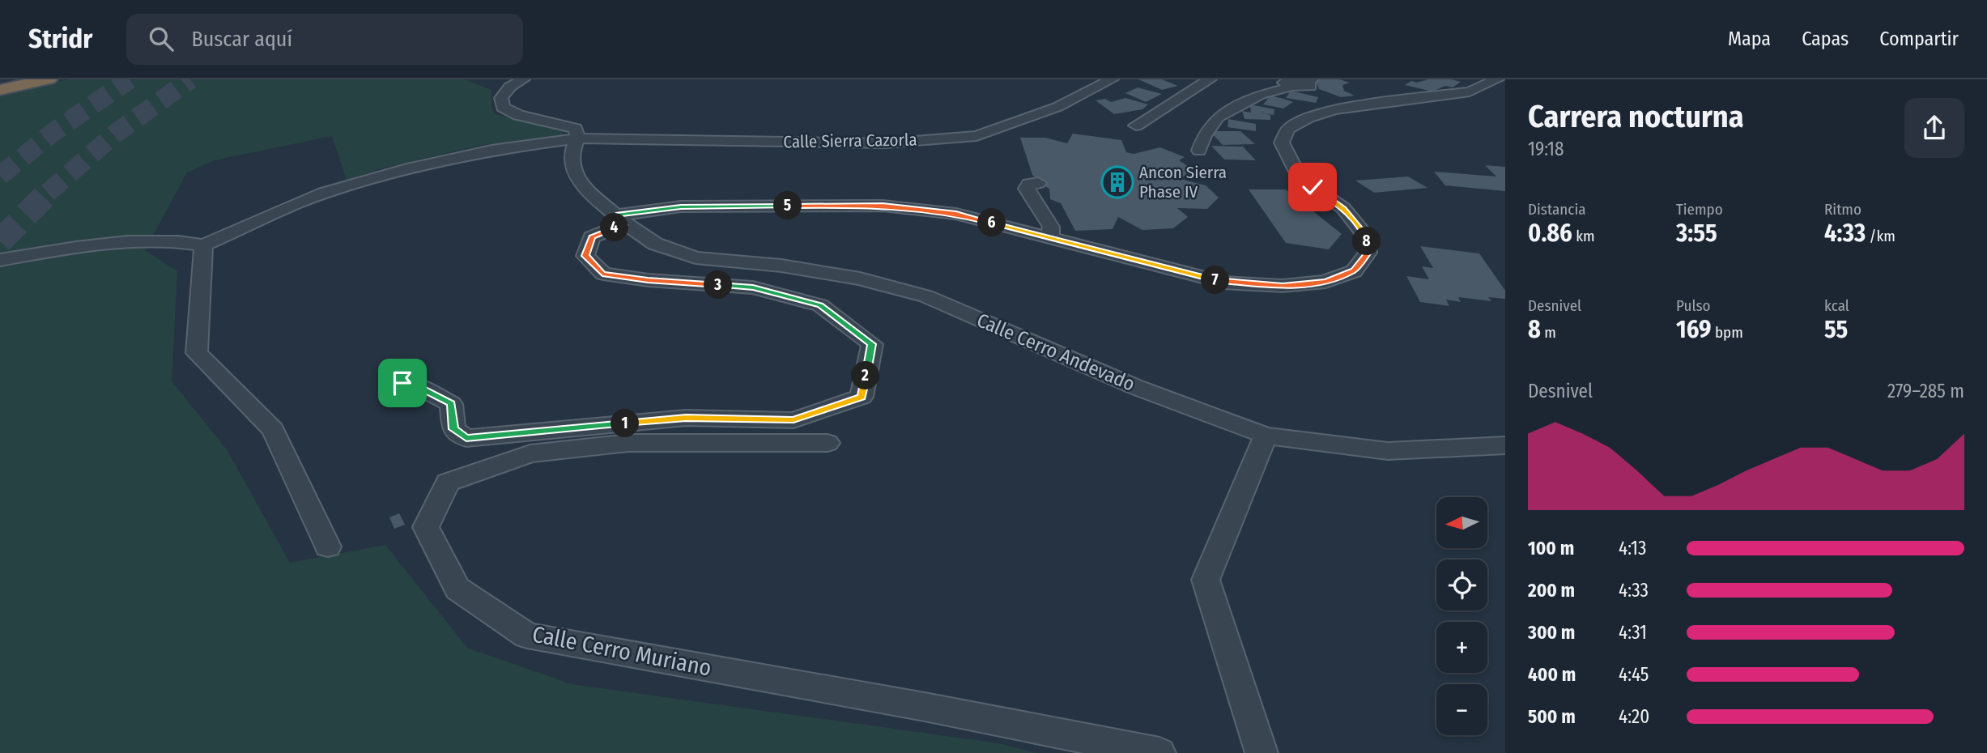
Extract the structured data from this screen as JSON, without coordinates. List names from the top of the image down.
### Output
{
  "streets": {
    "street": ["Calle Sierra Cazorla", "Calle Cerro Andevado", "Calle Cerro Muriano"]
  },
  "crossings": [
    ["Calle Sierra Cazorla", "Calle Cerro Andevado"]
  ],
  "places": {
    "building": ["Ancon Sierra Phase IV"]
  },
  "north": "left",
  "page": {
    "header": "Stridr",
    "search": "Buscar aquí",
    "nav": ["Mapa", "Capas", "Compartir"],
    "heading": ["Carrera nocturna", "19:18"],
    "stats": [
      ["Distancia", "0.86 km"],
      ["Tiempo", "3:55"],
      ["Ritmo", "4:33 /km"],
      ["Desnivel", "8 m"],
      ["Pulso", "169 bpm"],
      ["kcal", "55"]
    ],
    "pins": [
      "5",
      "6",
      "4",
      "8",
      "7",
      "3",
      "2",
      "1"
    ],
    "chart": ["Desnivel", "279–285 m"],
    "map_buttons": ["+", "−"],
    "list": [
      {
        "name": "100 m",
        "note": "4:13"
      },
      {
        "name": "200 m",
        "note": "4:33"
      },
      {
        "name": "300 m",
        "note": "4:31"
      },
      {
        "name": "400 m",
        "note": "4:45"
      },
      {
        "name": "500 m",
        "note": "4:20"
      }
    ]
  }
}
